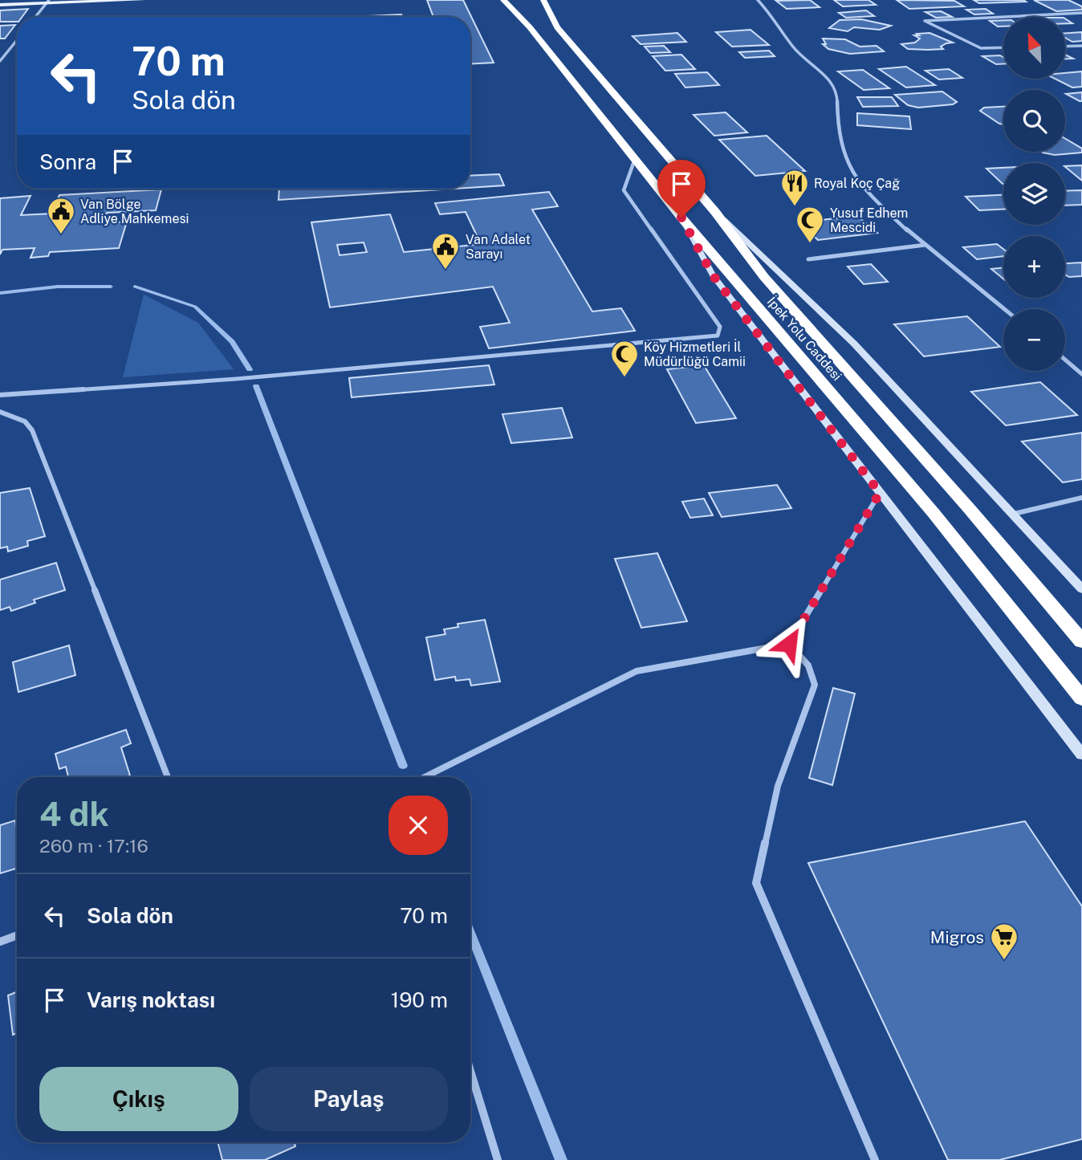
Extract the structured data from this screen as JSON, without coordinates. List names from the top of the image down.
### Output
{
  "streets": {
    "highway": ["İpek Yolu Caddesi"]
  },
  "places": {
    "restaurant": ["Royal Koç Çağ"],
    "public building": ["Van Bölge Adliye Mahkemesi", "Van Adalet Sarayı"],
    "mosque": ["Yusuf Edhem Mescidi", "Köy Hizmetleri İl Müdürlüğü Camii"],
    "supermarket": ["Migros"]
  },
  "north": "top left",
  "page": {
    "map_buttons": ["+", "−"],
    "turn": ["70 m", "Sola dön"],
    "then": "Sonra",
    "heading": ["4 dk", "260 m · 17:16"],
    "list": [
      {
        "name": "Sola dön",
        "value": "70 m"
      },
      {
        "name": "Varış noktası",
        "value": "190 m"
      }
    ],
    "buttons": ["Çıkış", "Paylaş"]
  }
}
